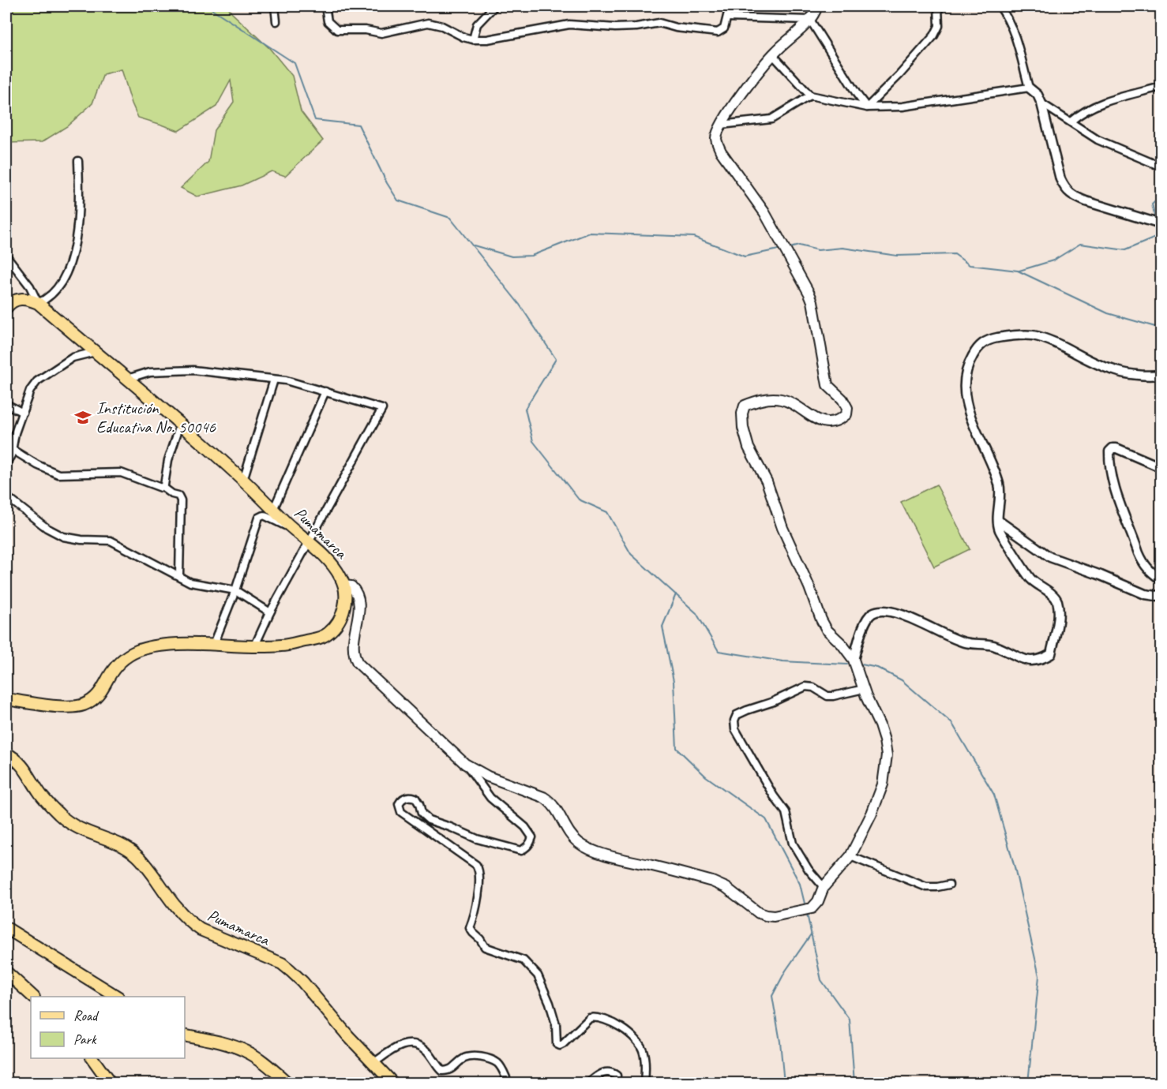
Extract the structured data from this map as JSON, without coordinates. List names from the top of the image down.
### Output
{
  "streets": {
    "main road": ["Pumamarca"]
  },
  "places": {
    "school or university": ["Institución Educativa No. 50046"]
  },
  "legend": ["Road", "Park"]
}
